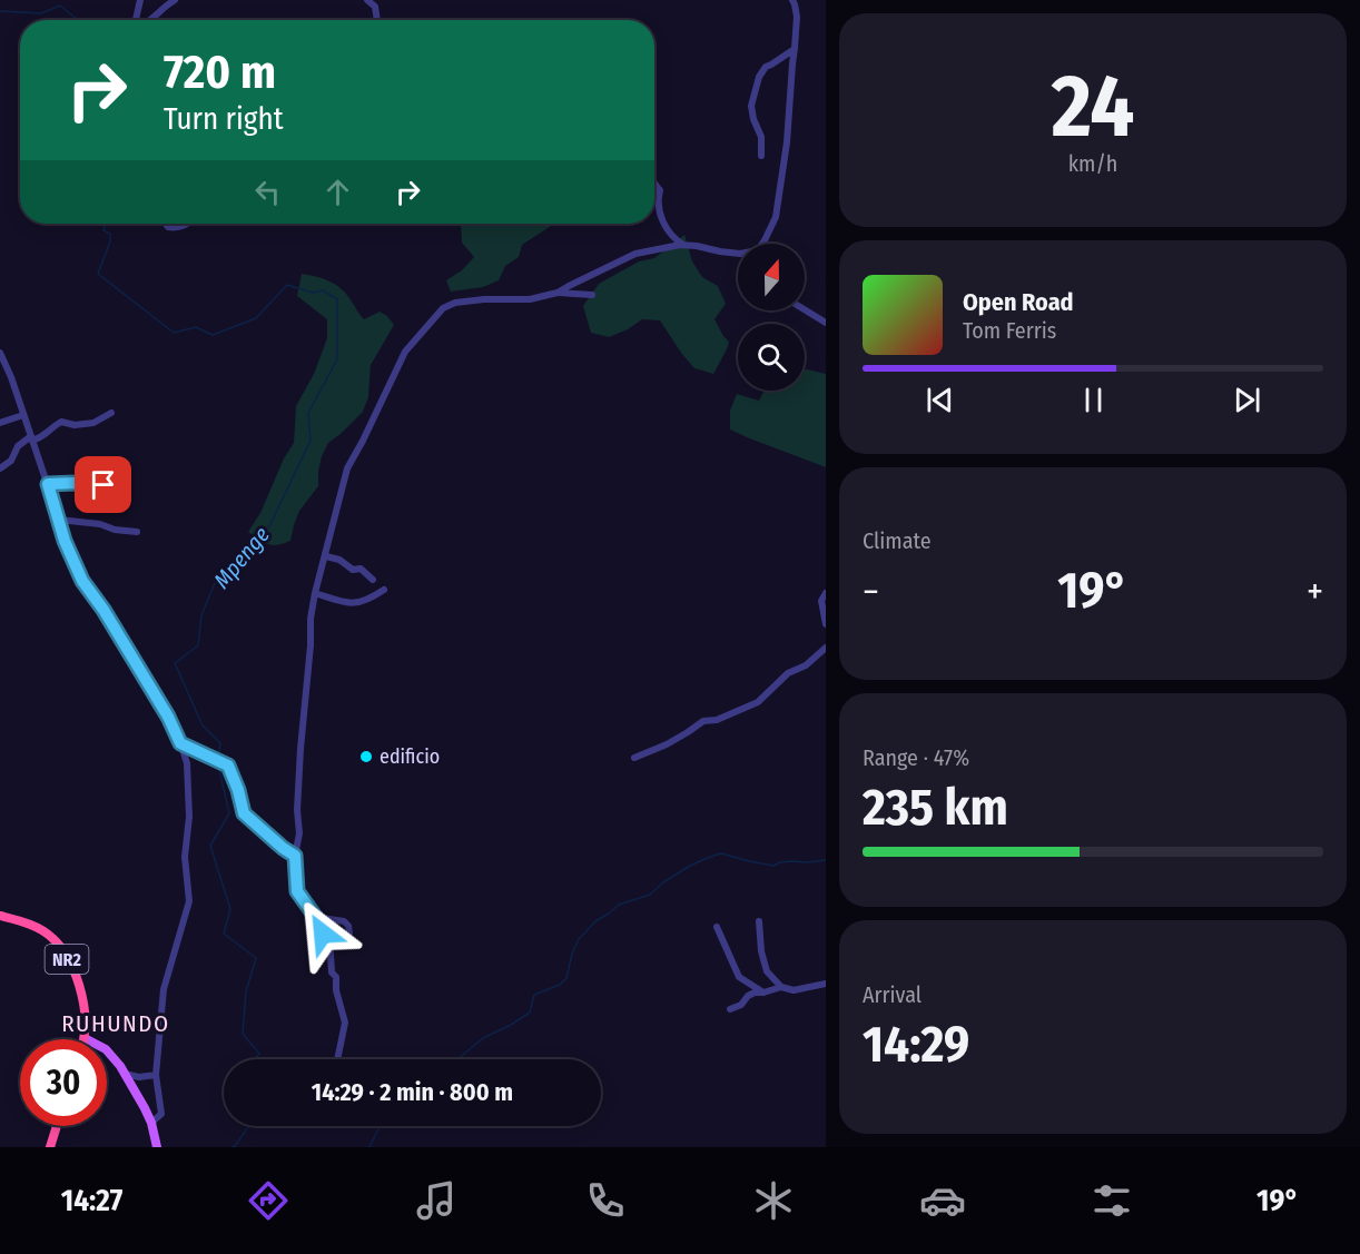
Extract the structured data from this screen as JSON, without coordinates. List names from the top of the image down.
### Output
{
  "streets": {
    "highway": ["NR2"]
  },
  "districts": ["RUHUNDO"],
  "water": ["Mpenge"],
  "places": ["edificio"],
  "north": "top",
  "page": {
    "tile": [
      ["24", "km/h"],
      "Climate",
      ["Range · 47%", "235 km"],
      ["Arrival", "14:29"]
    ],
    "turn": ["720 m", "Turn right"],
    "song": ["Open Road", "Tom Ferris"],
    "heat": ["−", "19°", "+"],
    "limit": "30",
    "trip": "14:29 · 2 min · 800 m",
    "tabs": ["14:27", "19°"]
  }
}
